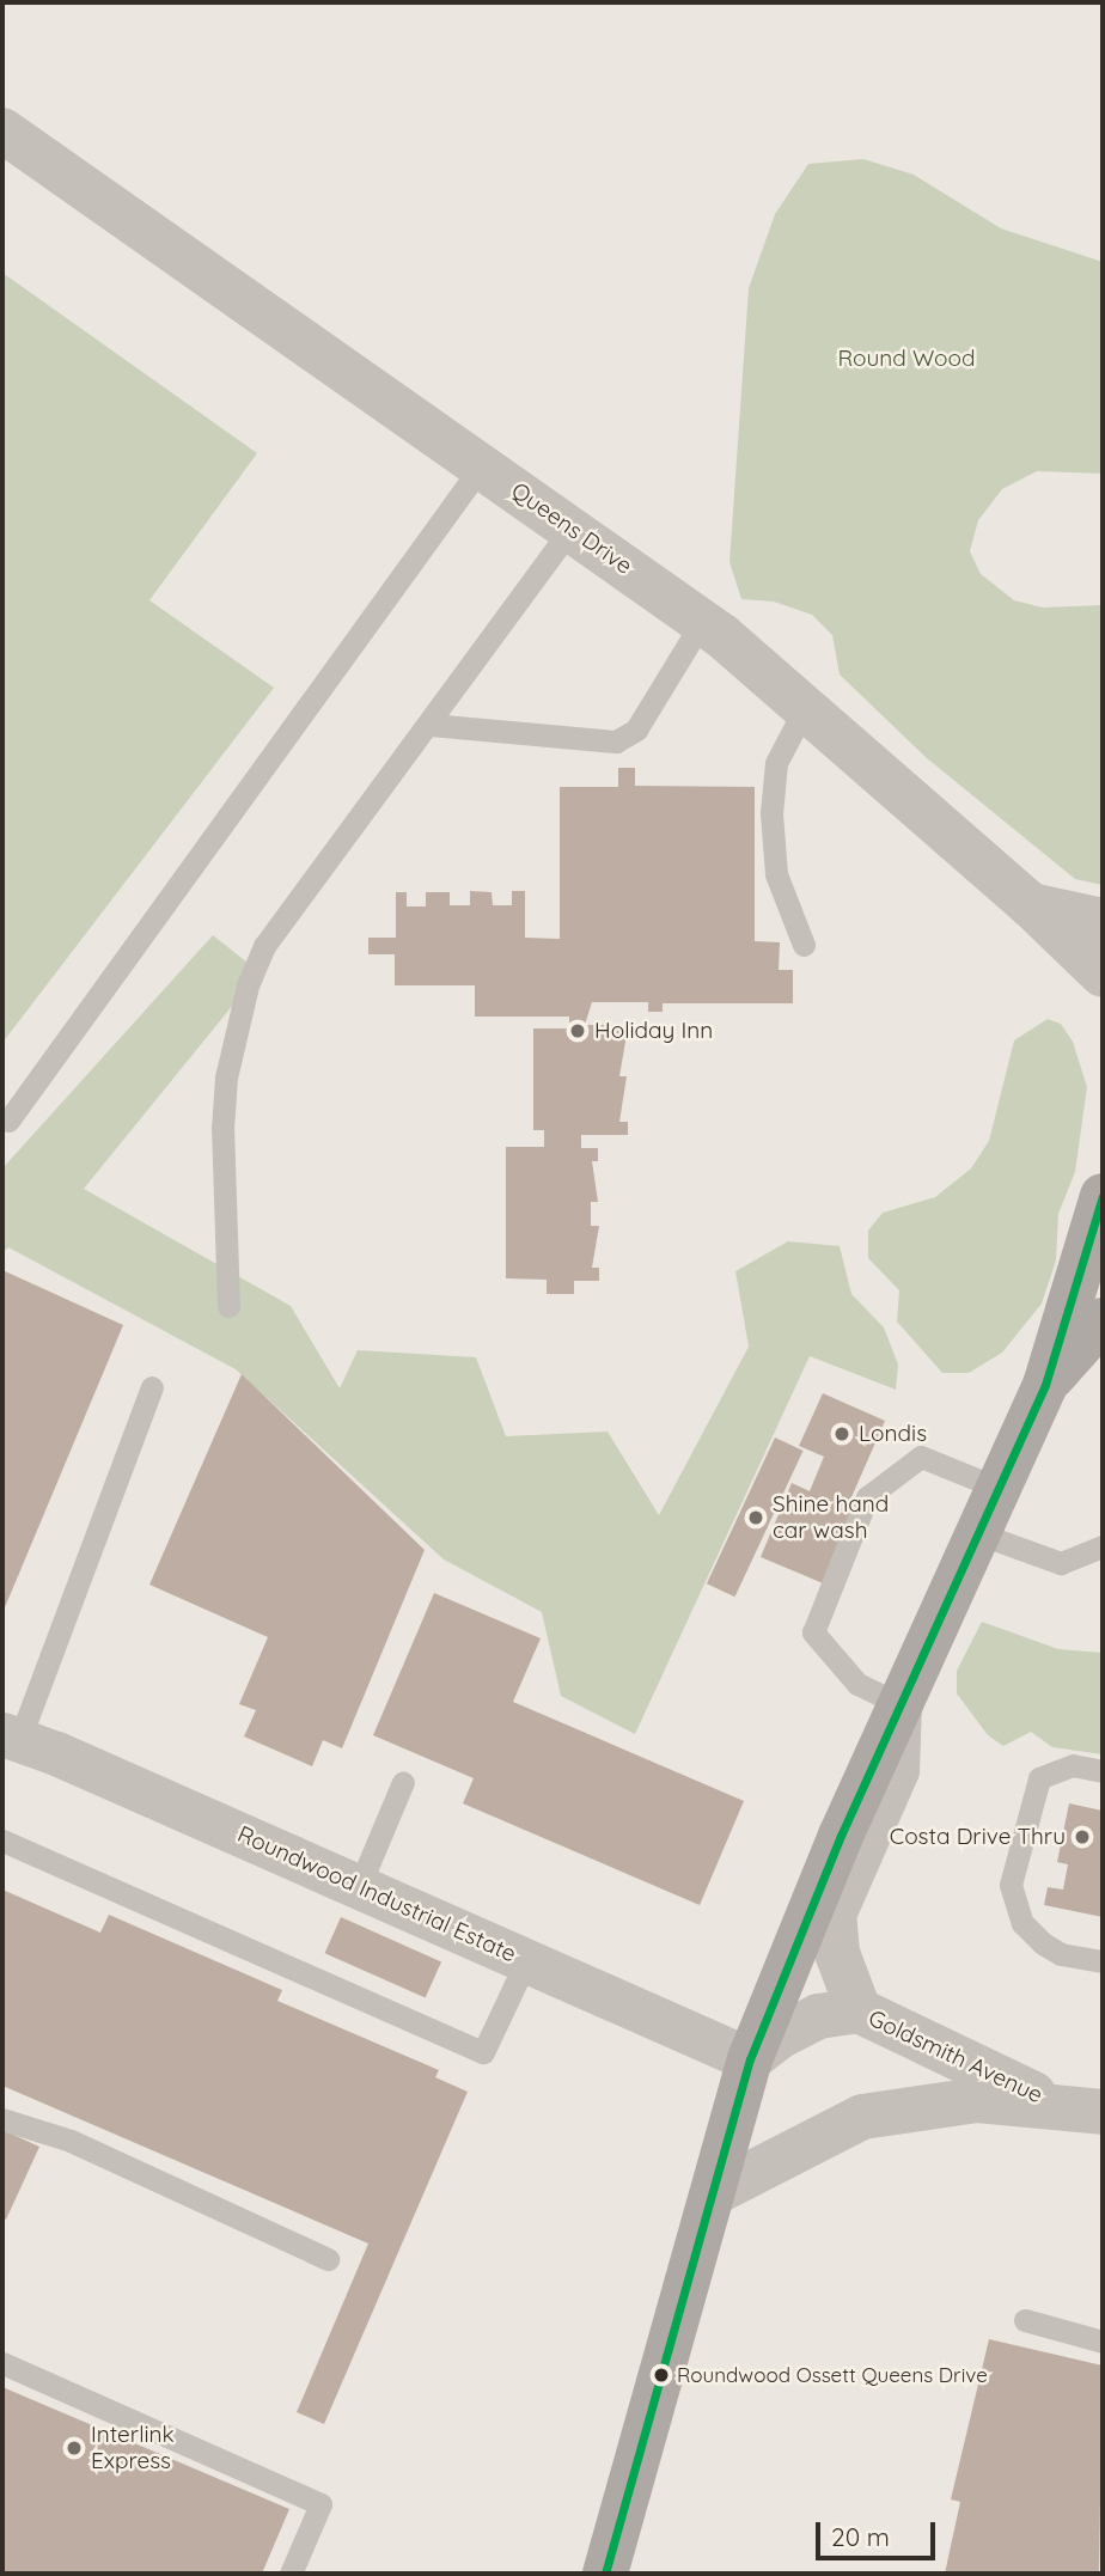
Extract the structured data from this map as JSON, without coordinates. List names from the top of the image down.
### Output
{
  "streets": {
    "street": ["Queens Drive", "Roundwood Industrial Estate", "Goldsmith Avenue"]
  },
  "parks": ["Round Wood"],
  "places": [
    "Holiday Inn",
    "Londis",
    "Shine hand car wash",
    "Costa Drive Thru",
    "Roundwood Ossett Queens Drive",
    "Interlink Express"
  ],
  "scale_bar": "20 m"
}
